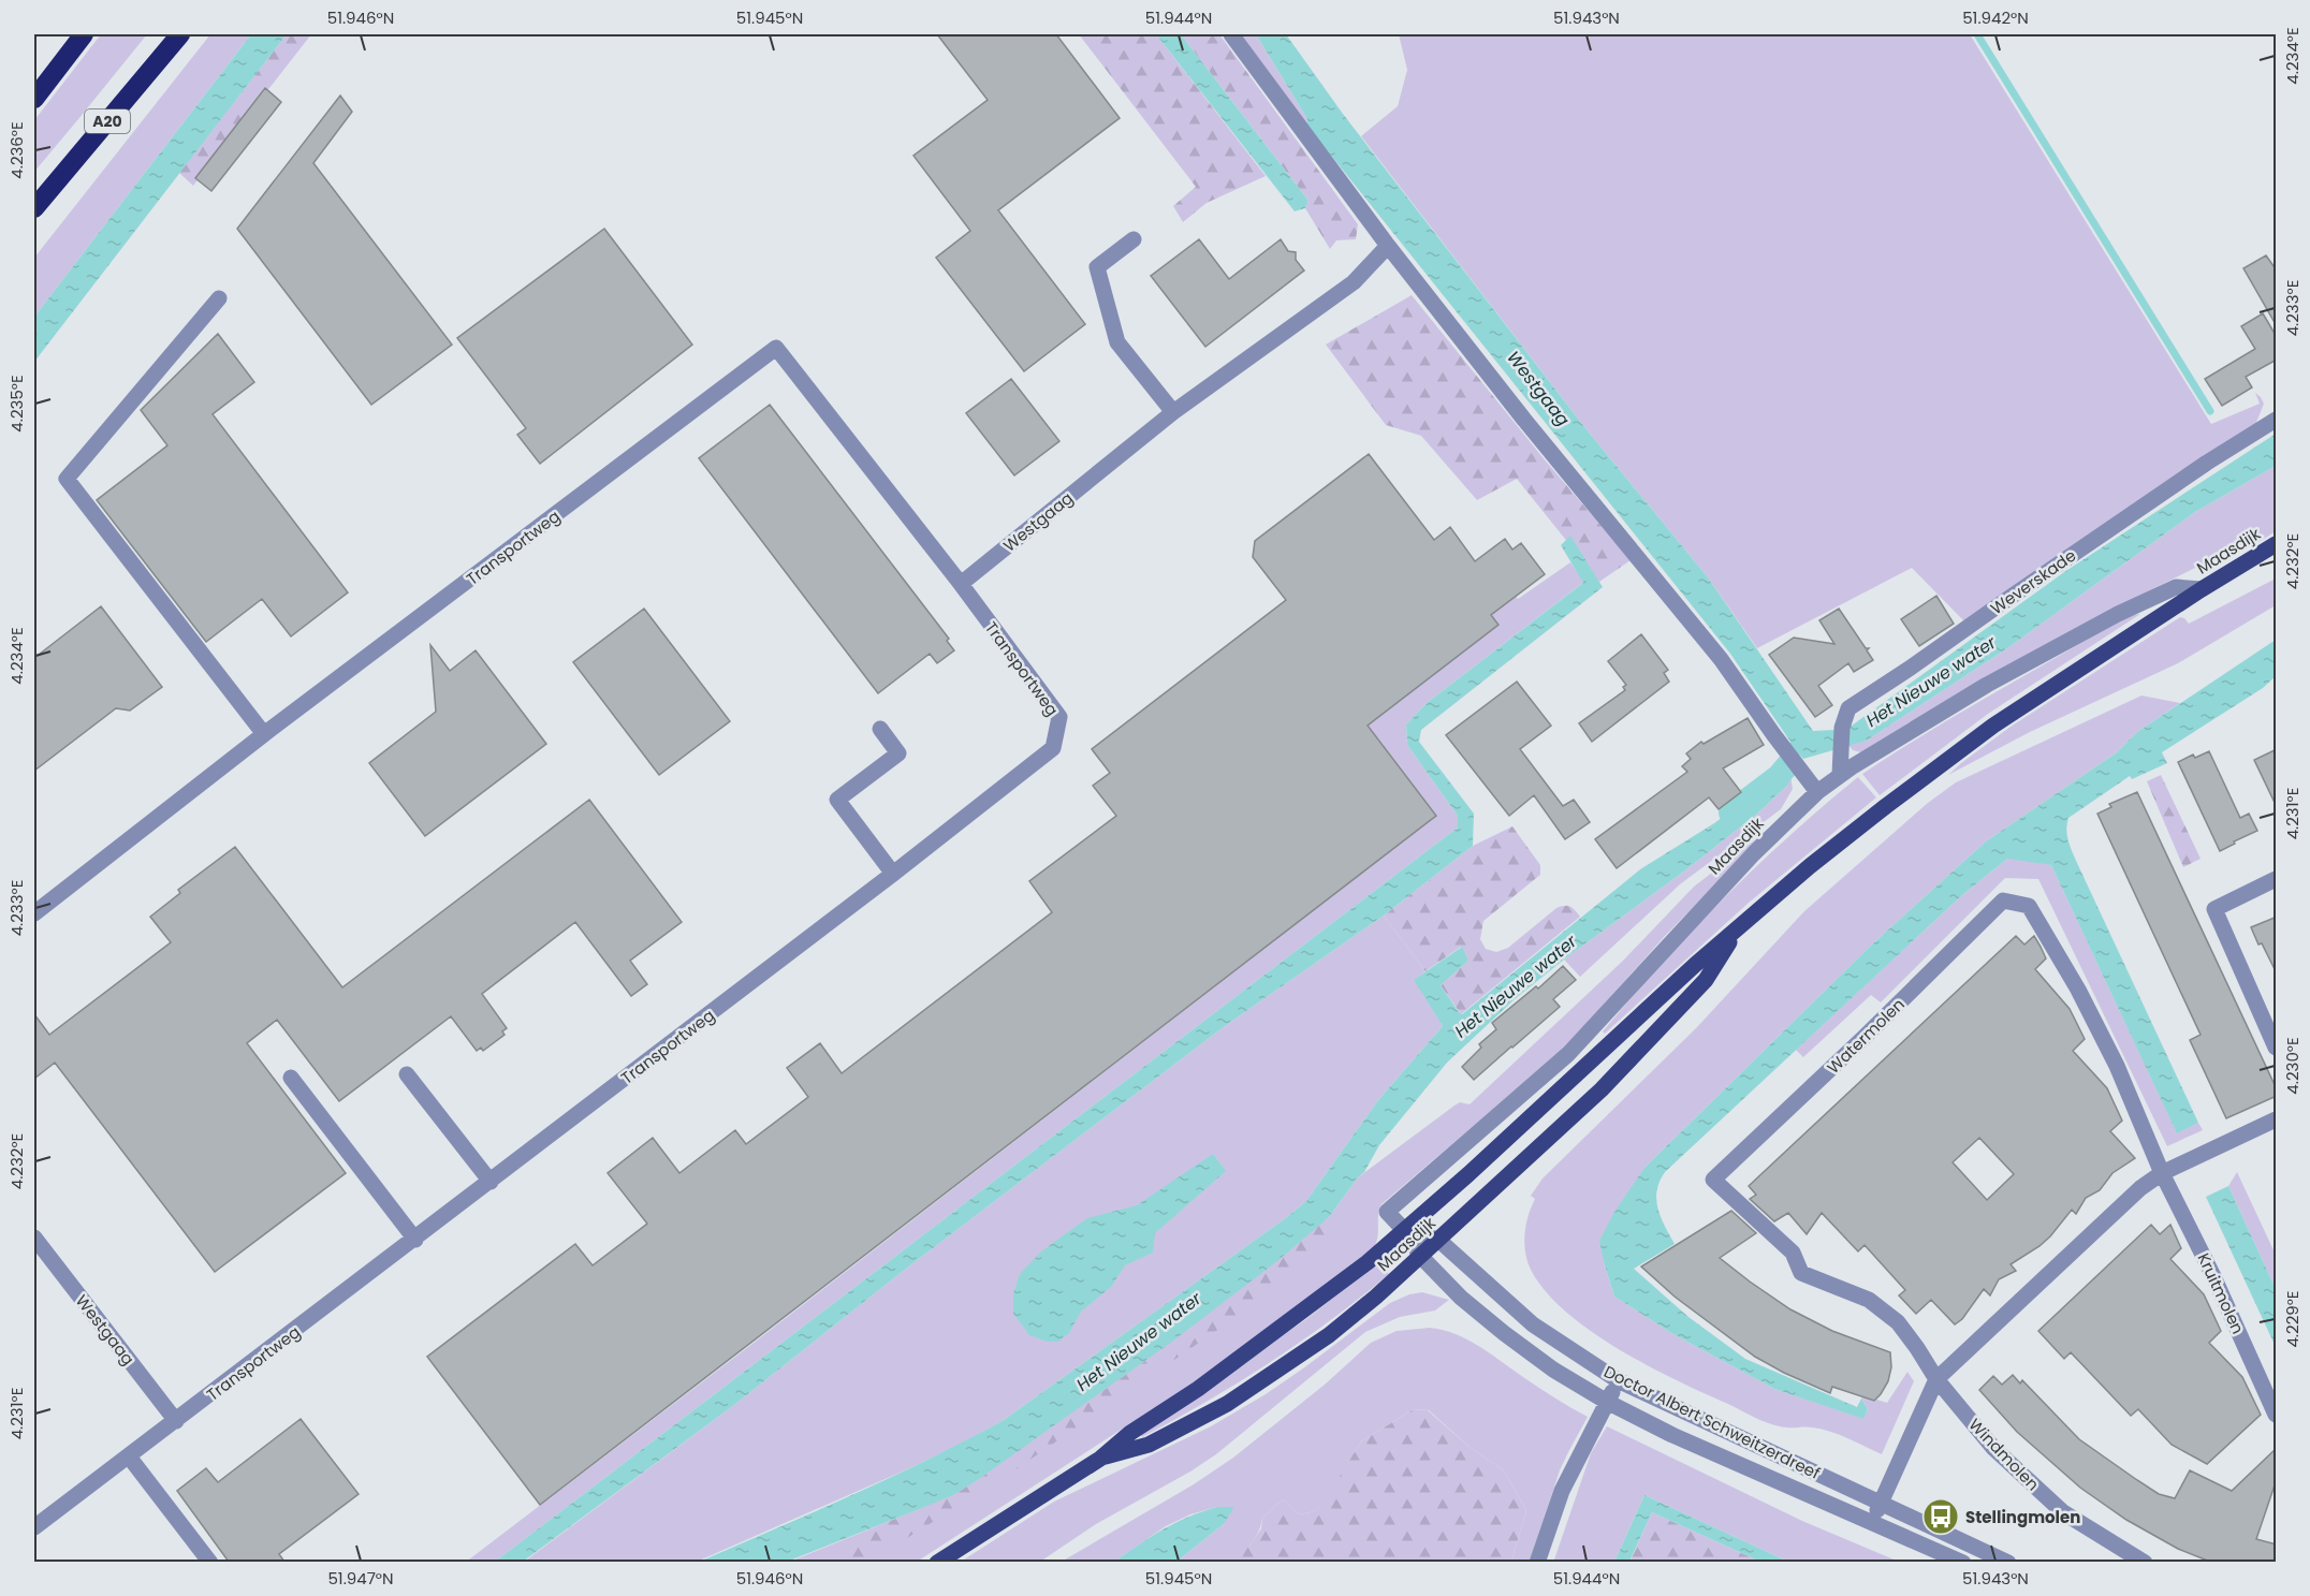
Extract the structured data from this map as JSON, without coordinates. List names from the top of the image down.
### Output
{
  "streets": {
    "highway": ["A20"],
    "main road": ["Maasdijk"],
    "street": [
      "Westgaag",
      "Transportweg",
      "Weverskade",
      "Watermolen",
      "Kruitmolen",
      "Doctor Albert Schweitzerdreef",
      "Windmolen"
    ]
  },
  "crossings": [
    ["Westgaag", "Transportweg"],
    ["Maasdijk", "Weverskade"],
    ["Maasdijk", "Doctor Albert Schweitzerdreef"],
    ["Watermolen", "Kruitmolen"],
    ["Watermolen", "Windmolen"]
  ],
  "water": ["Westgaag", "Het Nieuwe water"],
  "places": {
    "bus stop": ["Stellingmolen"]
  },
  "coordinates": [
    "51.946°N",
    "51.945°N",
    "51.944°N",
    "51.943°N",
    "51.942°N",
    "4.234°E",
    "4.236°E",
    "4.233°E",
    "4.235°E",
    "4.232°E",
    "4.231°E",
    "4.230°E",
    "4.229°E",
    "51.947°N"
  ]
}
